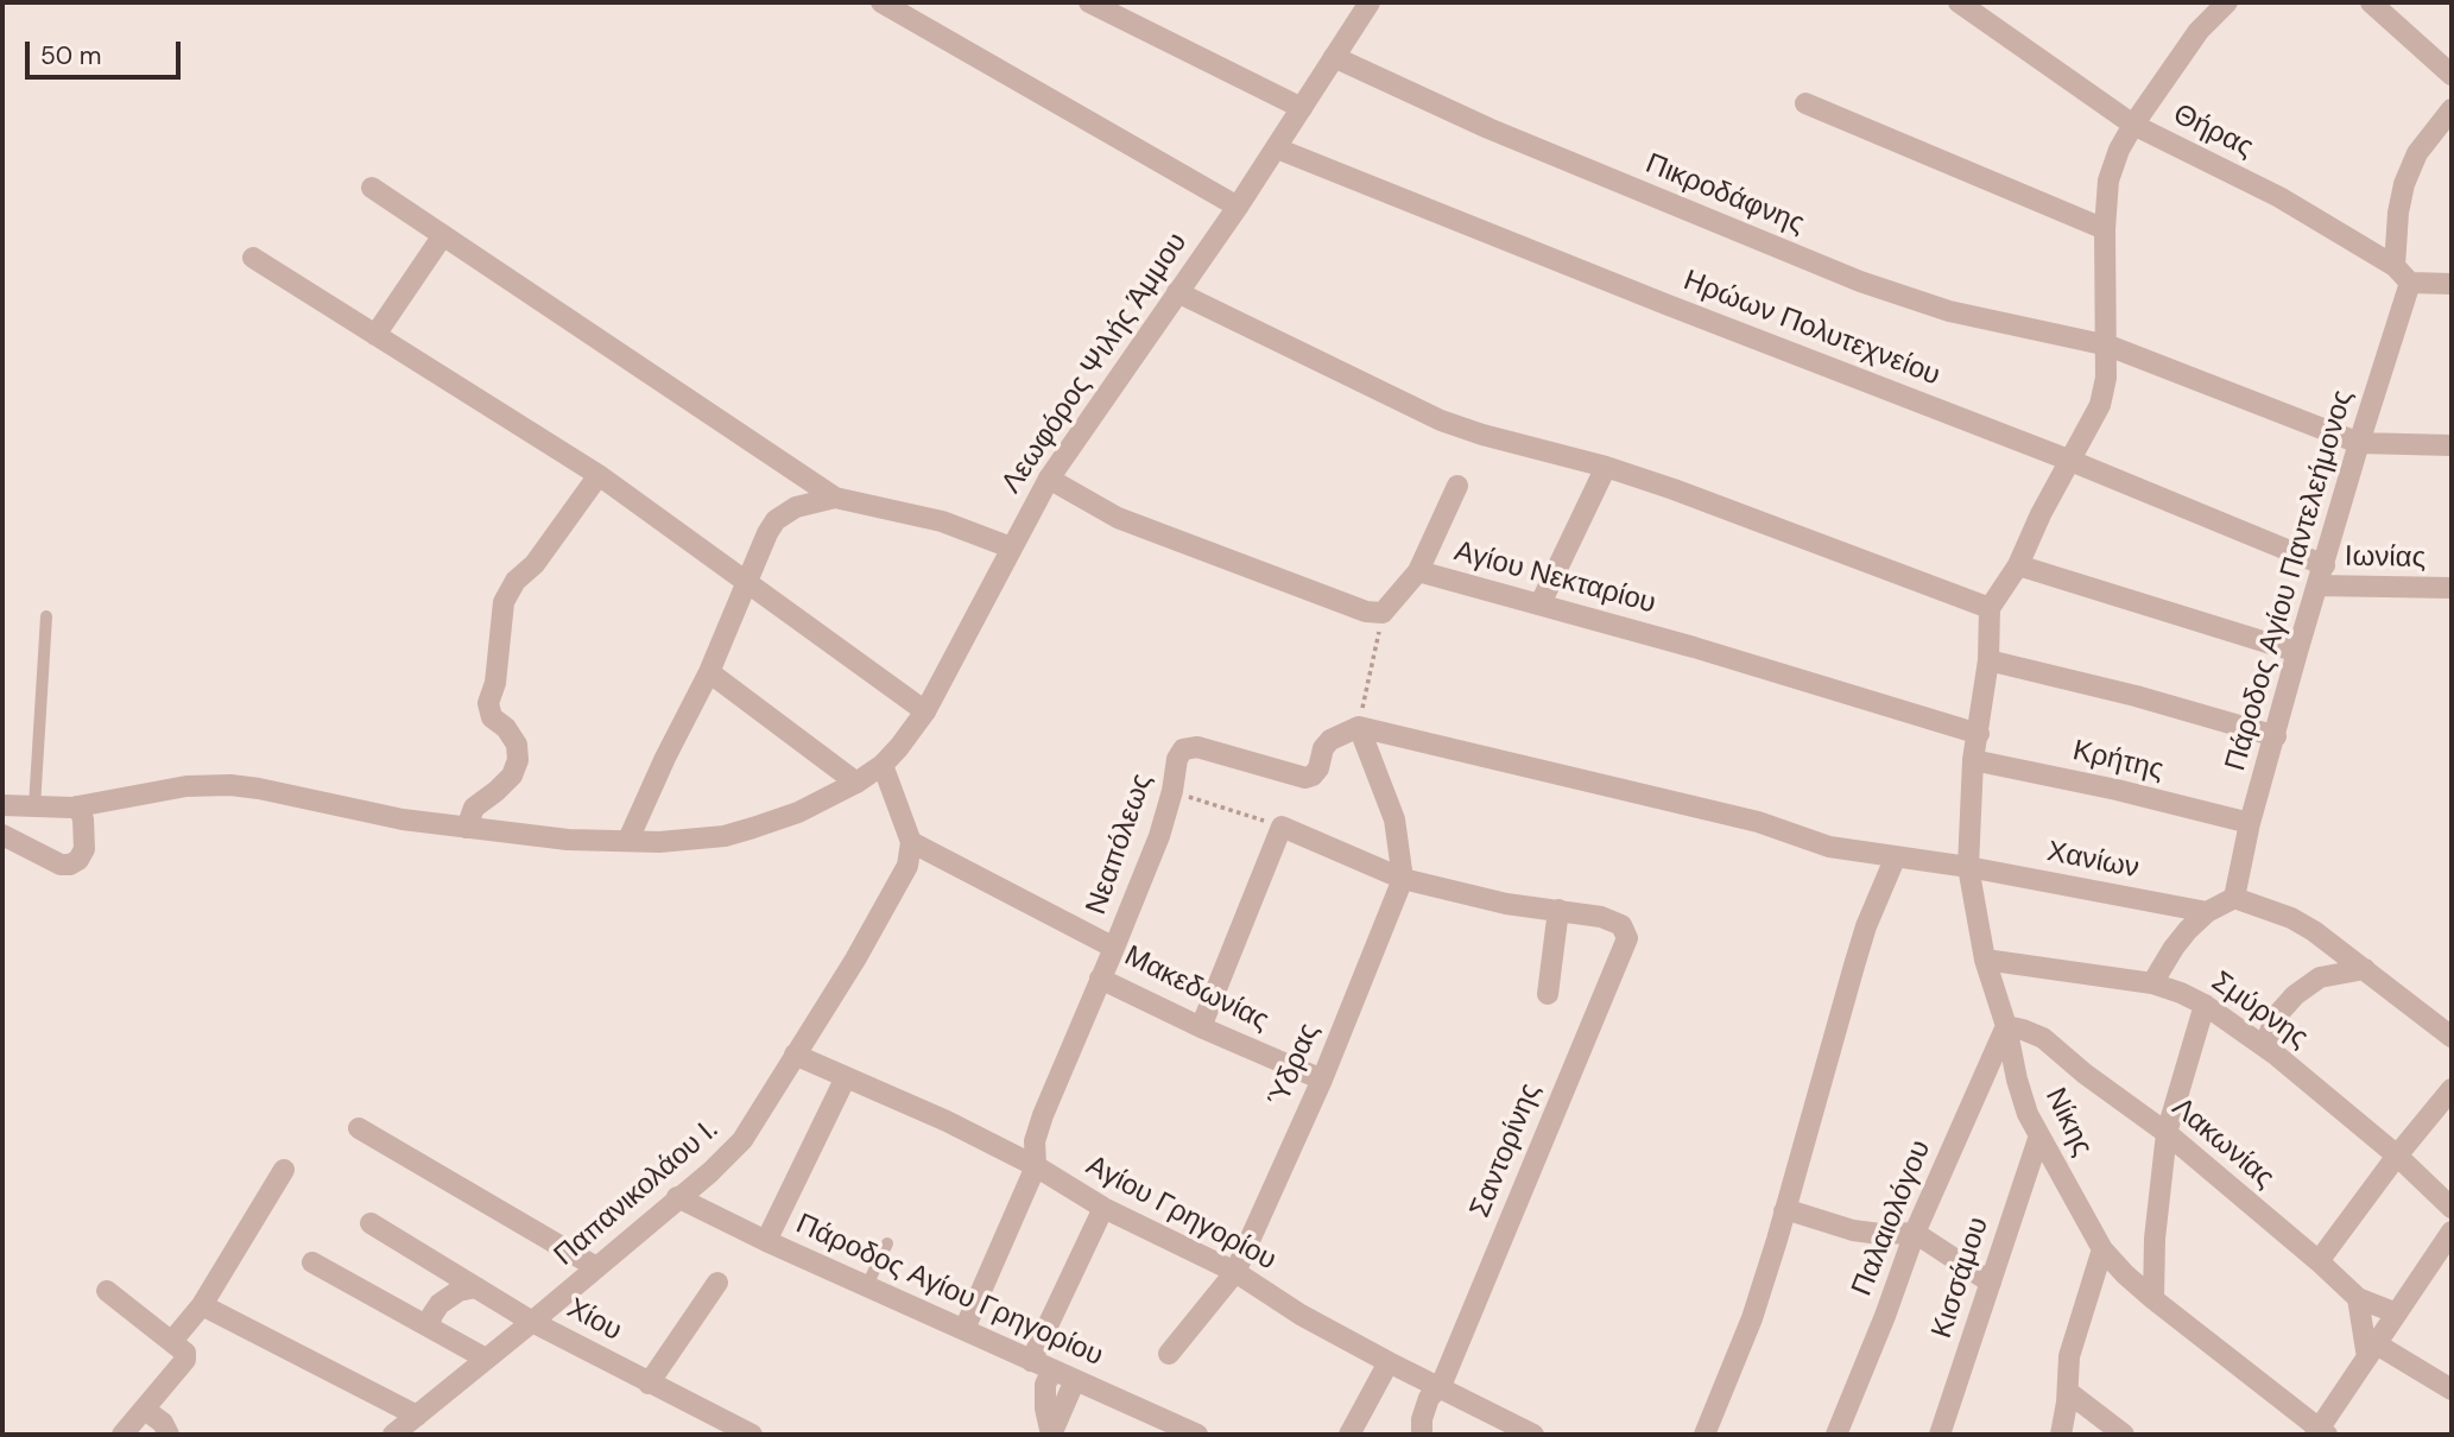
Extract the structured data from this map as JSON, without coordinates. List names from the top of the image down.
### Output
{
  "streets": {
    "street": [
      "Θήρας",
      "Πικροδάφνης",
      "Ηρώων Πολυτεχνείου",
      "Λεωφόρος Ψιλής Άμμου",
      "Ιωνίας",
      "Αγίου Νεκταρίου",
      "Πάροδος Αγίου Παντελεήμονος",
      "Κρήτης",
      "Νεαπόλεως",
      "Χανίων",
      "Μακεδωνίας",
      "Σμύρνης",
      "Ύδρας",
      "Νίκης",
      "Λακωνίας",
      "Σαντορίνης",
      "Παπανικολάου Ι.",
      "Αγίου Γρηγορίου",
      "Παλαιολόγου",
      "Κισσάμου",
      "Πάροδος Αγίου Γρηγορίου",
      "Χίου"
    ]
  },
  "crossings": [
    ["Θήρας", "Πάροδος Αγίου Παντελεήμονος"],
    ["Πικροδάφνης", "Λεωφόρος Ψιλής Άμμου"],
    ["Πικροδάφνης", "Πάροδος Αγίου Παντελεήμονος"],
    ["Ηρώων Πολυτεχνείου", "Λεωφόρος Ψιλής Άμμου"],
    ["Ηρώων Πολυτεχνείου", "Πάροδος Αγίου Παντελεήμονος"],
    ["Ιωνίας", "Πάροδος Αγίου Παντελεήμονος"],
    ["Αγίου Νεκταρίου", "Νίκης"],
    ["Πάροδος Αγίου Παντελεήμονος", "Κρήτης"],
    ["Κρήτης", "Νίκης"],
    ["Νεαπόλεως", "Χανίων"],
    ["Νεαπόλεως", "Μακεδωνίας"],
    ["Χανίων", "Νίκης"],
    ["Μακεδωνίας", "Ύδρας"],
    ["Μακεδωνίας", "Παπανικολάου Ι."],
    ["Σμύρνης", "Νίκης"],
    ["Ύδρας", "Αγίου Γρηγορίου"],
    ["Νίκης", "Λακωνίας"],
    ["Νίκης", "Παλαιολόγου"],
    ["Νίκης", "Κισσάμου"],
    ["Λακωνίας", "Παλαιολόγου"],
    ["Σαντορίνης", "Αγίου Γρηγορίου"],
    ["Παπανικολάου Ι.", "Αγίου Γρηγορίου"],
    ["Παπανικολάου Ι.", "Πάροδος Αγίου Γρηγορίου"],
    ["Παπανικολάου Ι.", "Χίου"]
  ],
  "scale_bar": "50 m"
}
